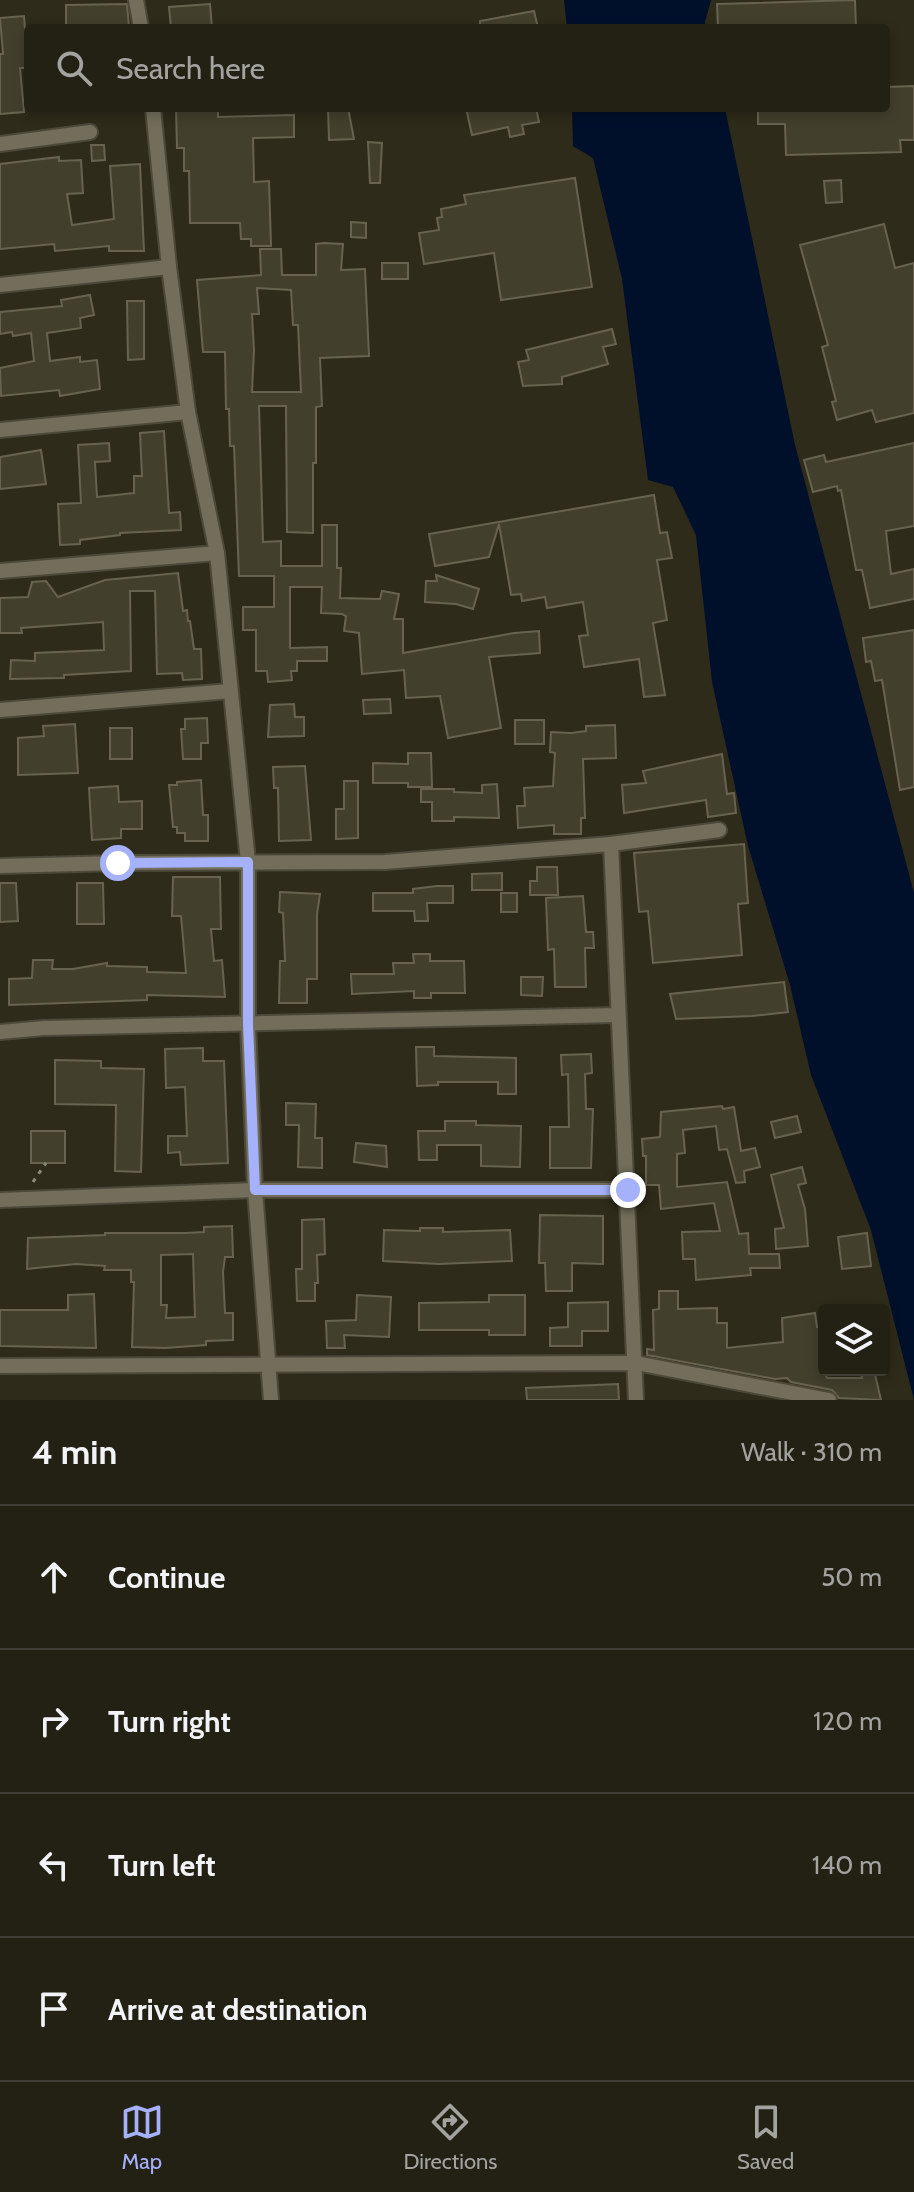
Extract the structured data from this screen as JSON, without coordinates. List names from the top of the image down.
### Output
{
  "page": {
    "search": "Search here",
    "heading": ["4 min", "Walk · 310 m"],
    "list": [
      ["Continue", "50 m"],
      ["Turn right", "120 m"],
      ["Turn left", "140 m"],
      "Arrive at destination"
    ],
    "nav": ["Map", "Directions", "Saved"]
  }
}
